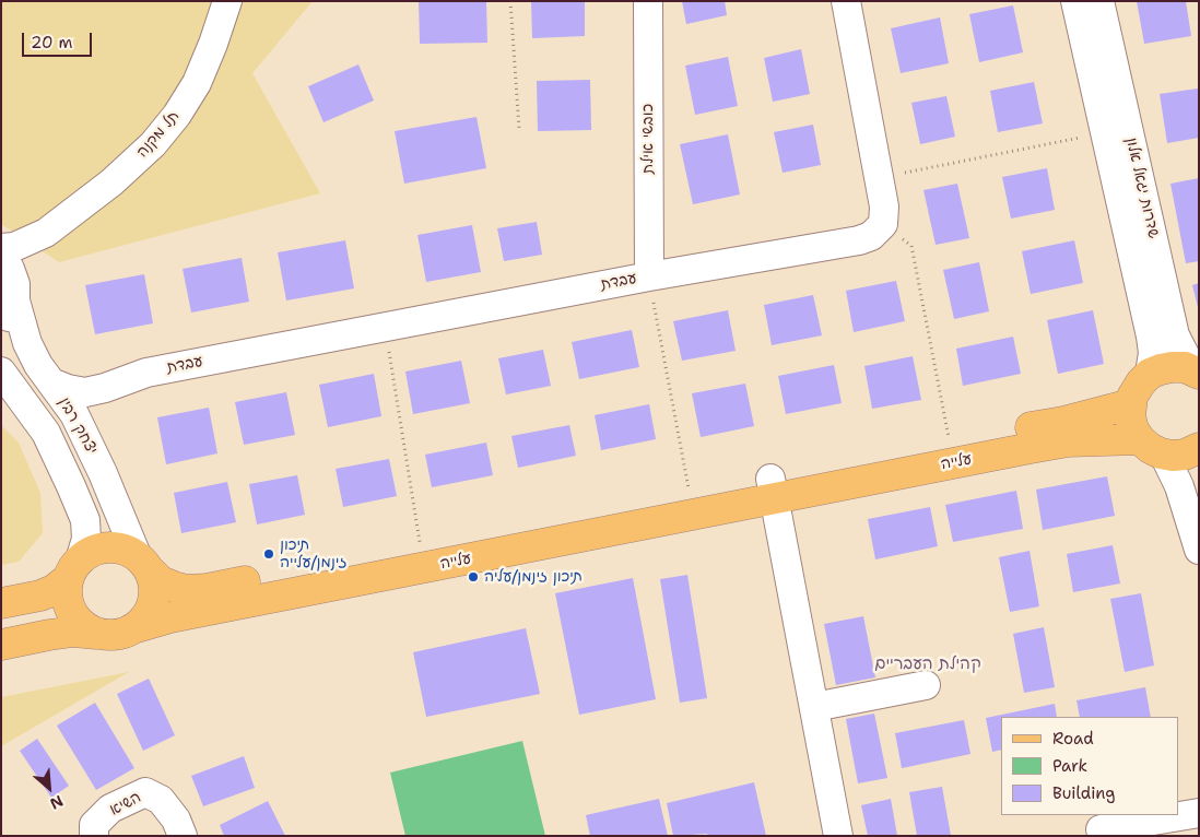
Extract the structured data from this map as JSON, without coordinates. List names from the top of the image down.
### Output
{
  "streets": {
    "main road": ["עלייה"],
    "street": [
      "תל מקנה",
      "כובשי אילת",
      "שדרות יגאל אלון",
      "עבדת",
      "יצחק רבין",
      "השיא"
    ]
  },
  "crossings": [
    ["תל מקנה", "יצחק רבין"],
    ["כובשי אילת", "עבדת"],
    ["עבדת", "יצחק רבין"],
    ["יצחק רבין", "עלייה"]
  ],
  "districts": ["קהילת העבריים"],
  "places": ["תיכון זינמן/עלייה", "תיכון זינמן/עליה"],
  "legend": ["Road", "Park", "Building"],
  "scale_bar": "20 m",
  "north": "bottom right"
}
